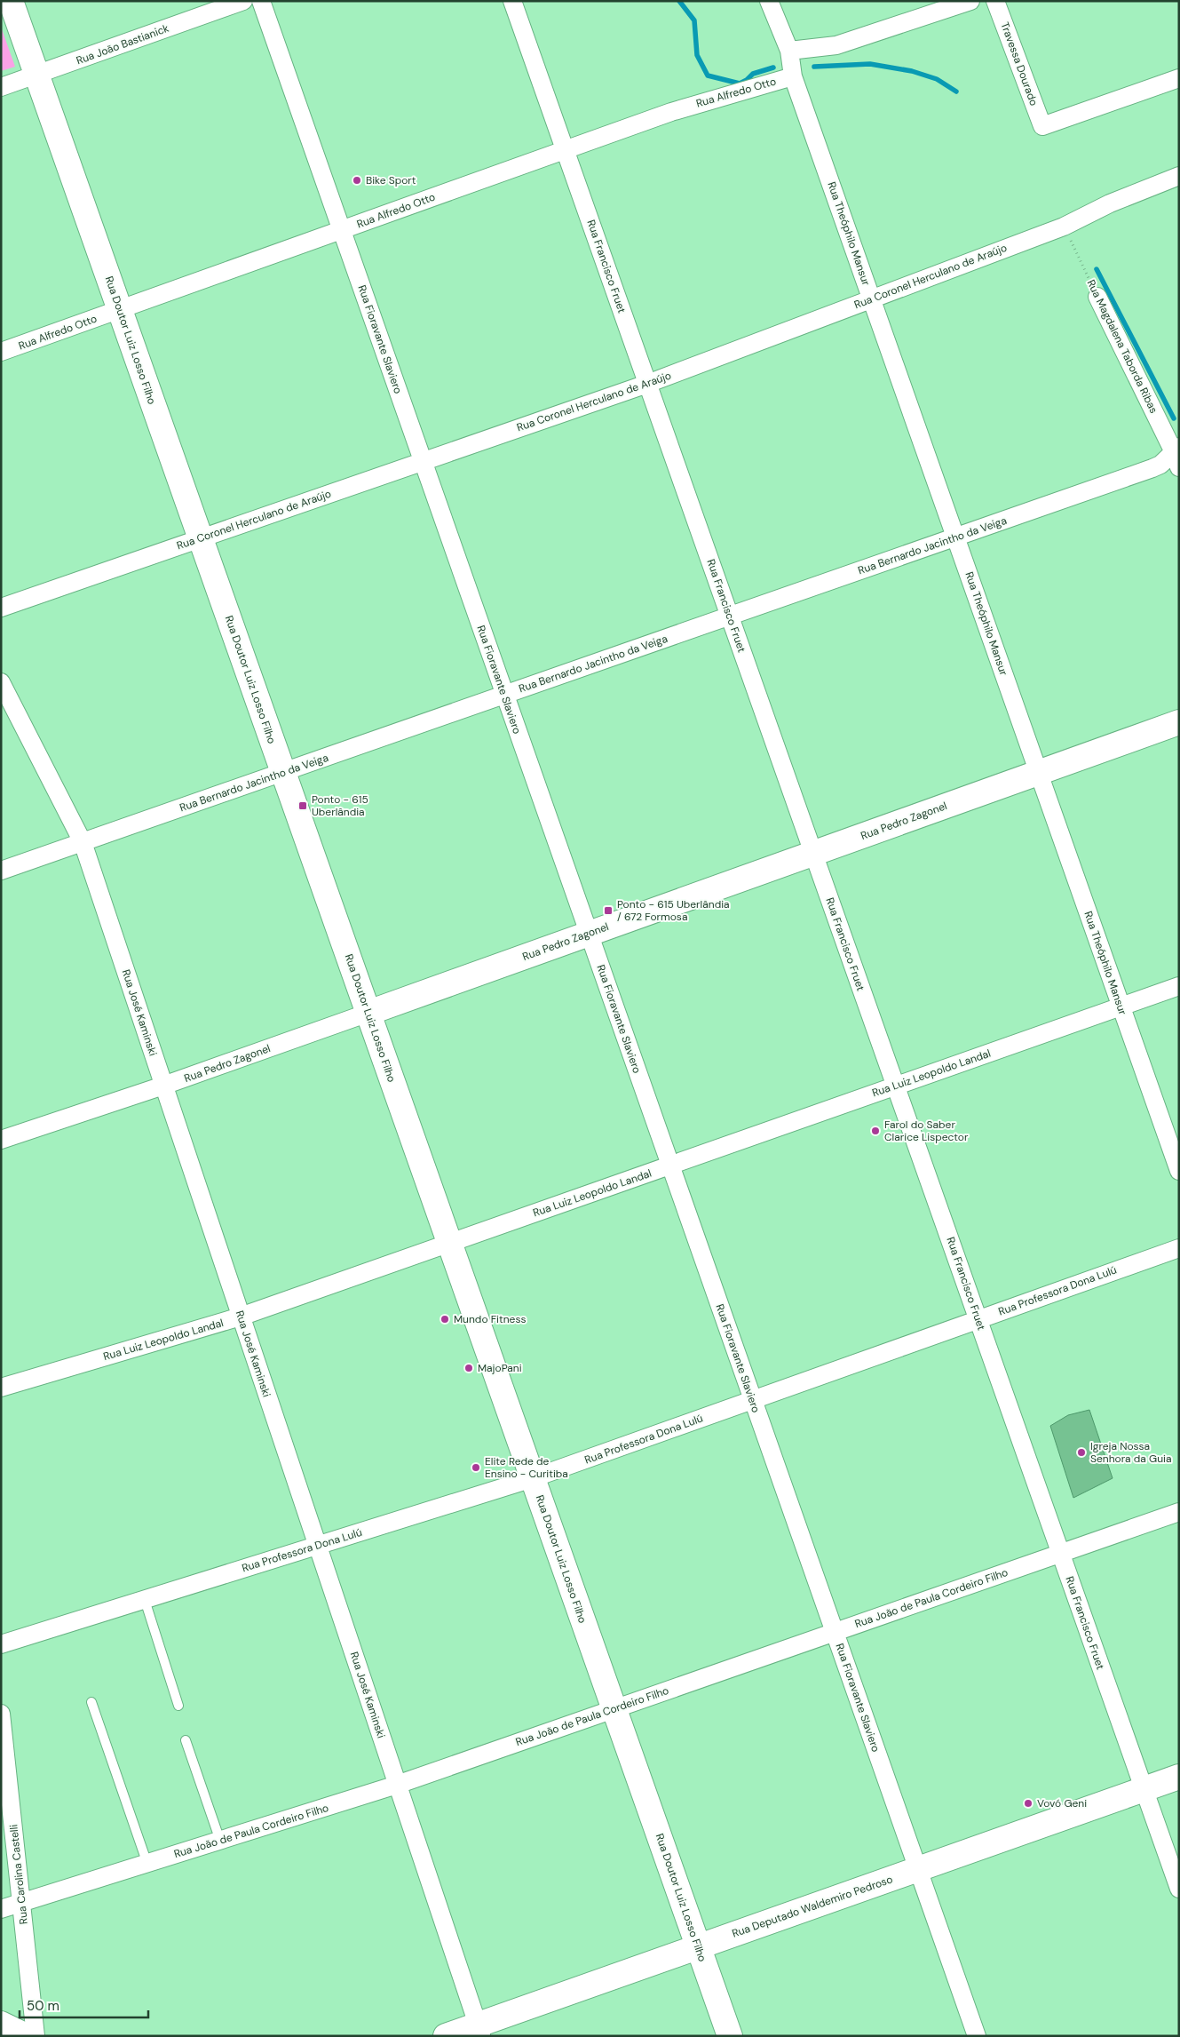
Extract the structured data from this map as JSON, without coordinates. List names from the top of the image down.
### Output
{
  "streets": {
    "street": [
      "Rua João Bastianick",
      "Travessa Dourado",
      "Rua Alfredo Otto",
      "Rua Theóphilo Mansur",
      "Rua Francisco Fruet",
      "Rua Coronel Herculano de Araújo",
      "Rua Fioravante Slaviero",
      "Rua Doutor Luiz Losso Filho",
      "Rua Magdalena Taborda Ribas",
      "Rua Bernardo Jacintho da Veiga",
      "Rua Pedro Zagonel",
      "Rua José Kaminski",
      "Rua Luiz Leopoldo Landal",
      "Rua Professora Dona Lulú",
      "Rua João de Paula Cordeiro Filho",
      "Rua Carolina Castelli",
      "Rua Deputado Waldemiro Pedroso"
    ]
  },
  "crossings": [
    ["Rua João Bastianick", "Rua Doutor Luiz Losso Filho"],
    ["Rua Alfredo Otto", "Rua Theóphilo Mansur"],
    ["Rua Alfredo Otto", "Rua Francisco Fruet"],
    ["Rua Alfredo Otto", "Rua Fioravante Slaviero"],
    ["Rua Alfredo Otto", "Rua Doutor Luiz Losso Filho"],
    ["Rua Theóphilo Mansur", "Rua Coronel Herculano de Araújo"],
    ["Rua Theóphilo Mansur", "Rua Bernardo Jacintho da Veiga"],
    ["Rua Theóphilo Mansur", "Rua Pedro Zagonel"],
    ["Rua Theóphilo Mansur", "Rua Luiz Leopoldo Landal"],
    ["Rua Francisco Fruet", "Rua Coronel Herculano de Araújo"],
    ["Rua Francisco Fruet", "Rua Bernardo Jacintho da Veiga"],
    ["Rua Francisco Fruet", "Rua Pedro Zagonel"],
    ["Rua Francisco Fruet", "Rua Luiz Leopoldo Landal"],
    ["Rua Francisco Fruet", "Rua Professora Dona Lulú"],
    ["Rua Francisco Fruet", "Rua João de Paula Cordeiro Filho"],
    ["Rua Francisco Fruet", "Rua Deputado Waldemiro Pedroso"],
    ["Rua Coronel Herculano de Araújo", "Rua Fioravante Slaviero"],
    ["Rua Coronel Herculano de Araújo", "Rua Doutor Luiz Losso Filho"],
    ["Rua Coronel Herculano de Araújo", "Rua Magdalena Taborda Ribas"],
    ["Rua Fioravante Slaviero", "Rua Bernardo Jacintho da Veiga"],
    ["Rua Fioravante Slaviero", "Rua Pedro Zagonel"],
    ["Rua Fioravante Slaviero", "Rua Luiz Leopoldo Landal"],
    ["Rua Fioravante Slaviero", "Rua Professora Dona Lulú"],
    ["Rua Fioravante Slaviero", "Rua João de Paula Cordeiro Filho"],
    ["Rua Fioravante Slaviero", "Rua Deputado Waldemiro Pedroso"],
    ["Rua Doutor Luiz Losso Filho", "Rua Bernardo Jacintho da Veiga"],
    ["Rua Doutor Luiz Losso Filho", "Rua Pedro Zagonel"],
    ["Rua Doutor Luiz Losso Filho", "Rua Luiz Leopoldo Landal"],
    ["Rua Doutor Luiz Losso Filho", "Rua Professora Dona Lulú"],
    ["Rua Doutor Luiz Losso Filho", "Rua João de Paula Cordeiro Filho"],
    ["Rua Doutor Luiz Losso Filho", "Rua Deputado Waldemiro Pedroso"],
    ["Rua Magdalena Taborda Ribas", "Rua Bernardo Jacintho da Veiga"],
    ["Rua Bernardo Jacintho da Veiga", "Rua José Kaminski"],
    ["Rua Pedro Zagonel", "Rua José Kaminski"],
    ["Rua José Kaminski", "Rua Luiz Leopoldo Landal"],
    ["Rua José Kaminski", "Rua Professora Dona Lulú"],
    ["Rua José Kaminski", "Rua João de Paula Cordeiro Filho"],
    ["Rua José Kaminski", "Rua Deputado Waldemiro Pedroso"],
    ["Rua João de Paula Cordeiro Filho", "Rua Carolina Castelli"]
  ],
  "places": {
    "other": [
      "Bike Sport",
      "Farol do Saber Clarice Lispector",
      "Mundo Fitness",
      "MajoPani",
      "Igreja Nossa Senhora da Guia",
      "Elite Rede de Ensino - Curitiba",
      "Vovó Geni"
    ],
    "transit": ["Ponto - 615 Uberlândia", "Ponto - 615 Uberlândia / 672 Formosa"]
  },
  "scale_bar": "50 m"
}
